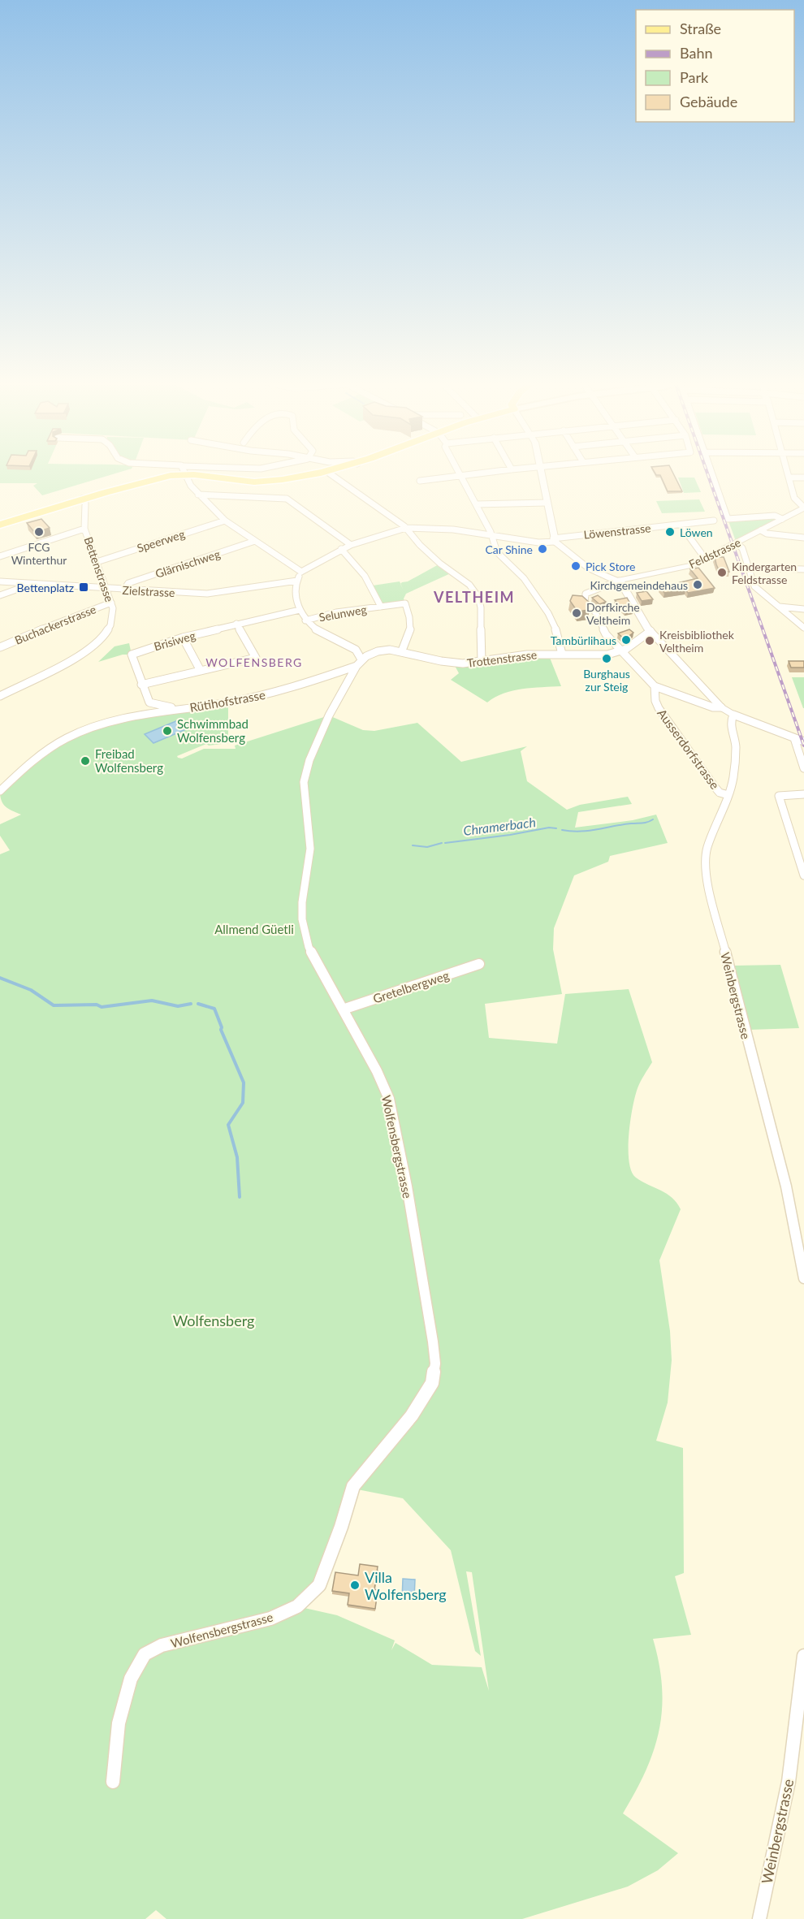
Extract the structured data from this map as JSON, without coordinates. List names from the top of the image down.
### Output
{
  "streets": {
    "street": [
      "Löwenstrasse",
      "Speerweg",
      "Feldstrasse",
      "Glärnischweg",
      "Bettenstrasse",
      "Zielstrasse",
      "Selunweg",
      "Buchackerstrasse",
      "Brisiweg",
      "Trottenstrasse",
      "Rütihofstrasse",
      "Ausserdorfstrasse",
      "Gretelbergweg",
      "Weinbergstrasse",
      "Wolfensbergstrasse"
    ]
  },
  "crossings": [
    ["Speerweg", "Bettenstrasse"],
    ["Feldstrasse", "Ausserdorfstrasse"],
    ["Glärnischweg", "Zielstrasse"],
    ["Bettenstrasse", "Zielstrasse"],
    ["Bettenstrasse", "Buchackerstrasse"],
    ["Selunweg", "Trottenstrasse"],
    ["Brisiweg", "Rütihofstrasse"],
    ["Trottenstrasse", "Rütihofstrasse"],
    ["Trottenstrasse", "Ausserdorfstrasse"],
    ["Trottenstrasse", "Wolfensbergstrasse"],
    ["Rütihofstrasse", "Wolfensbergstrasse"],
    ["Ausserdorfstrasse", "Weinbergstrasse"],
    ["Gretelbergweg", "Wolfensbergstrasse"]
  ],
  "districts": ["VELTHEIM", "WOLFENSBERG"],
  "water": ["Chramerbach"],
  "parks": ["Allmend Güetli", "Wolfensberg"],
  "places": {
    "other": [
      "FCG Winterthur",
      "Löwen",
      "Car Shine",
      "Pick Store",
      "Kindergarten Feldstrasse",
      "Kirchgemeindehaus",
      "Dorfkirche Veltheim",
      "Tambürlihaus",
      "Kreisbibliothek Veltheim",
      "Burghaus zur Steig",
      "Schwimmbad Wolfensberg",
      "Freibad Wolfensberg",
      "Villa Wolfensberg"
    ],
    "transit": ["Bettenplatz"]
  },
  "legend": [
    "Straße",
    "Bahn",
    "Park",
    "Gebäude"
  ]
}
